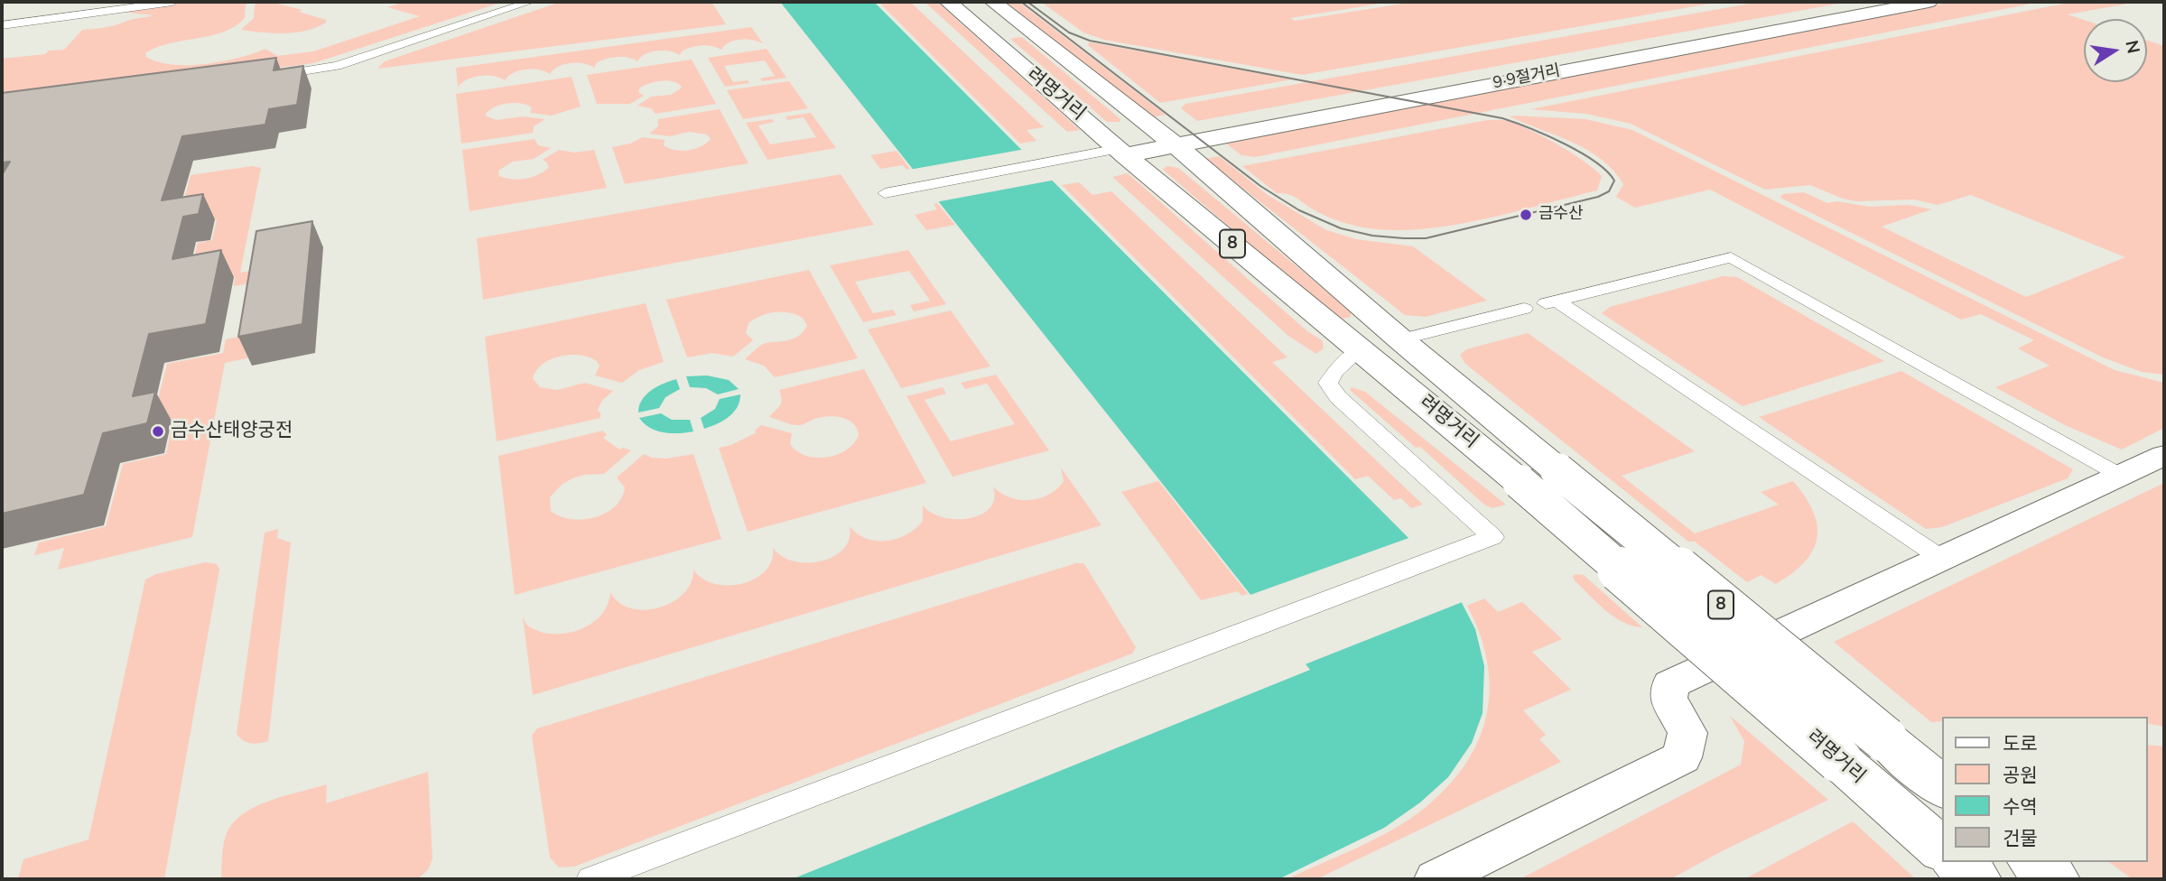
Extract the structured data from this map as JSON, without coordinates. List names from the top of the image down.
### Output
{
  "streets": {
    "highway": ["9·9절거리", "려명거리", "8"]
  },
  "crossings": [
    ["9·9절거리", "려명거리"]
  ],
  "places": ["금수산", "금수산태양궁전"],
  "legend": [
    "도로",
    "공원",
    "수역",
    "건물"
  ],
  "north": "right"
}
